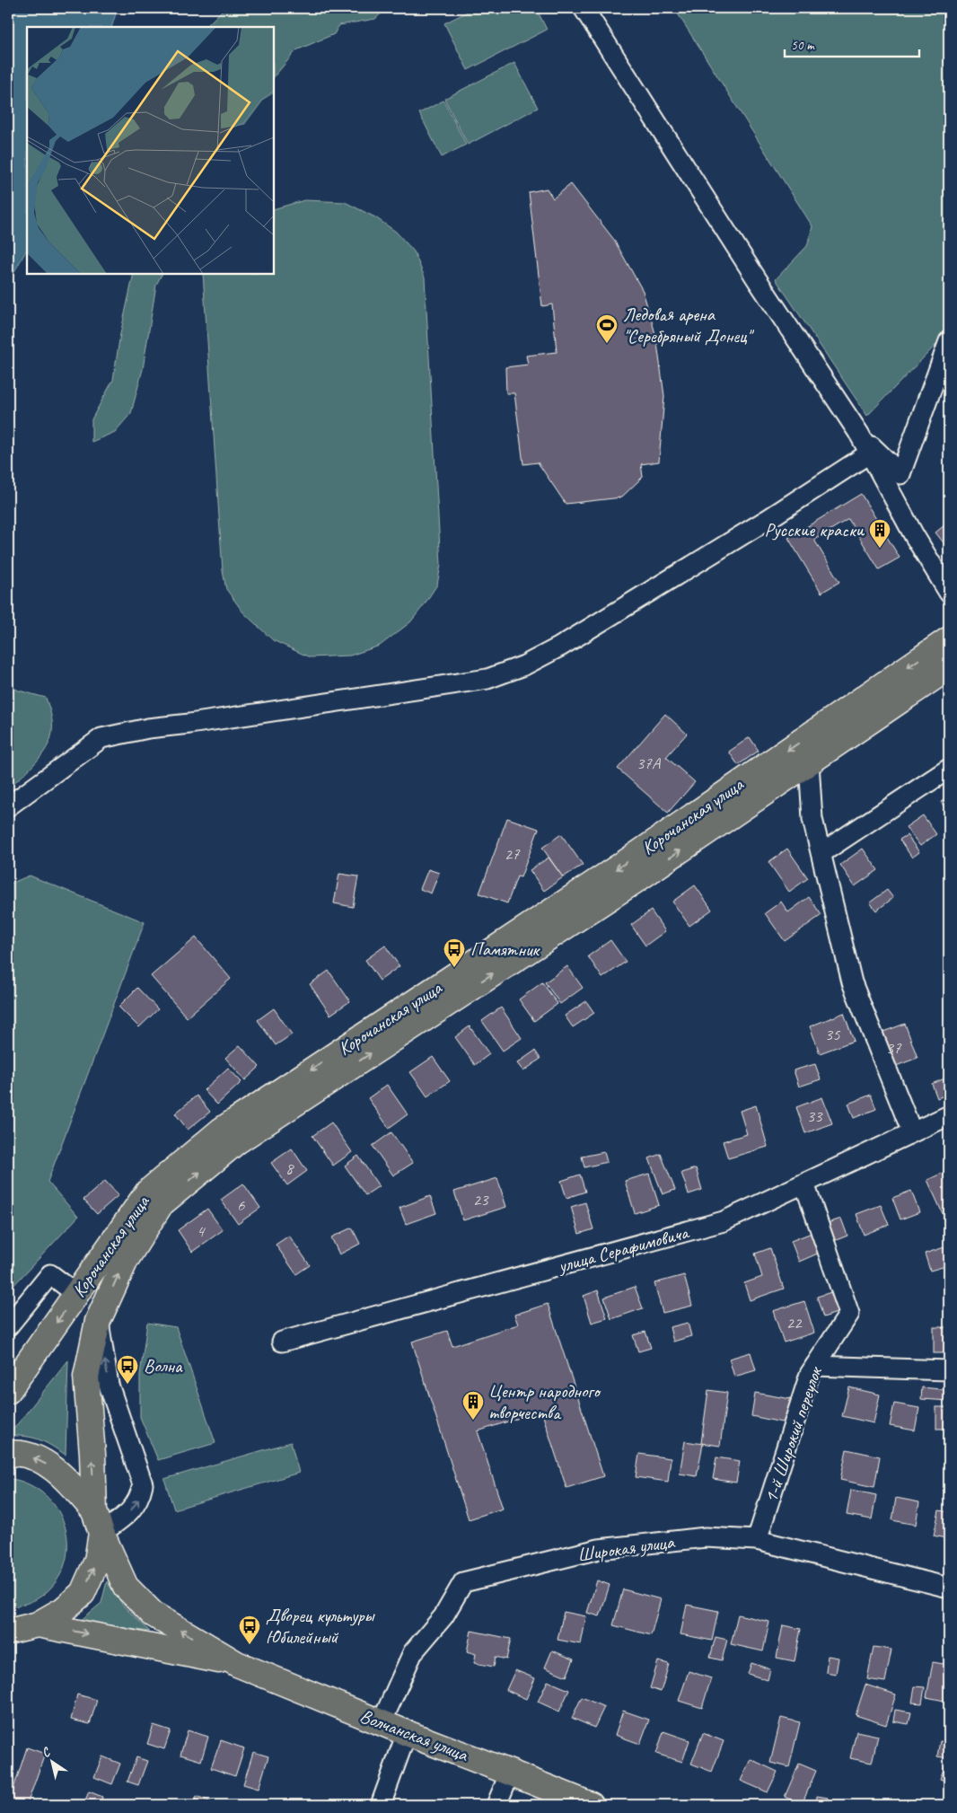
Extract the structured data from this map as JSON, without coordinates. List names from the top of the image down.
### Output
{
  "streets": {
    "main road": ["Корочанская улица", "Волчанская улица"],
    "street": ["улица Серафимовича", "1-й Широкий переулок", "Широкая улица"]
  },
  "crossings": [
    ["улица Серафимовича", "1-й Широкий переулок"],
    ["1-й Широкий переулок", "Широкая улица"],
    ["Широкая улица", "Волчанская улица"]
  ],
  "places": {
    "sports": ["Ледовая арена \"Серебряный Донец\""],
    "building": ["Русские краски", "Центр народного творчества"],
    "bus stop": ["Памятник", "Волна", "Дворец культуры Юбилейный"]
  },
  "house_numbers": [
    "37А",
    "27",
    "35",
    "37",
    "33",
    "8",
    "23",
    "6",
    "4",
    "22"
  ],
  "scale_bar": "50 m",
  "north": "top left"
}
